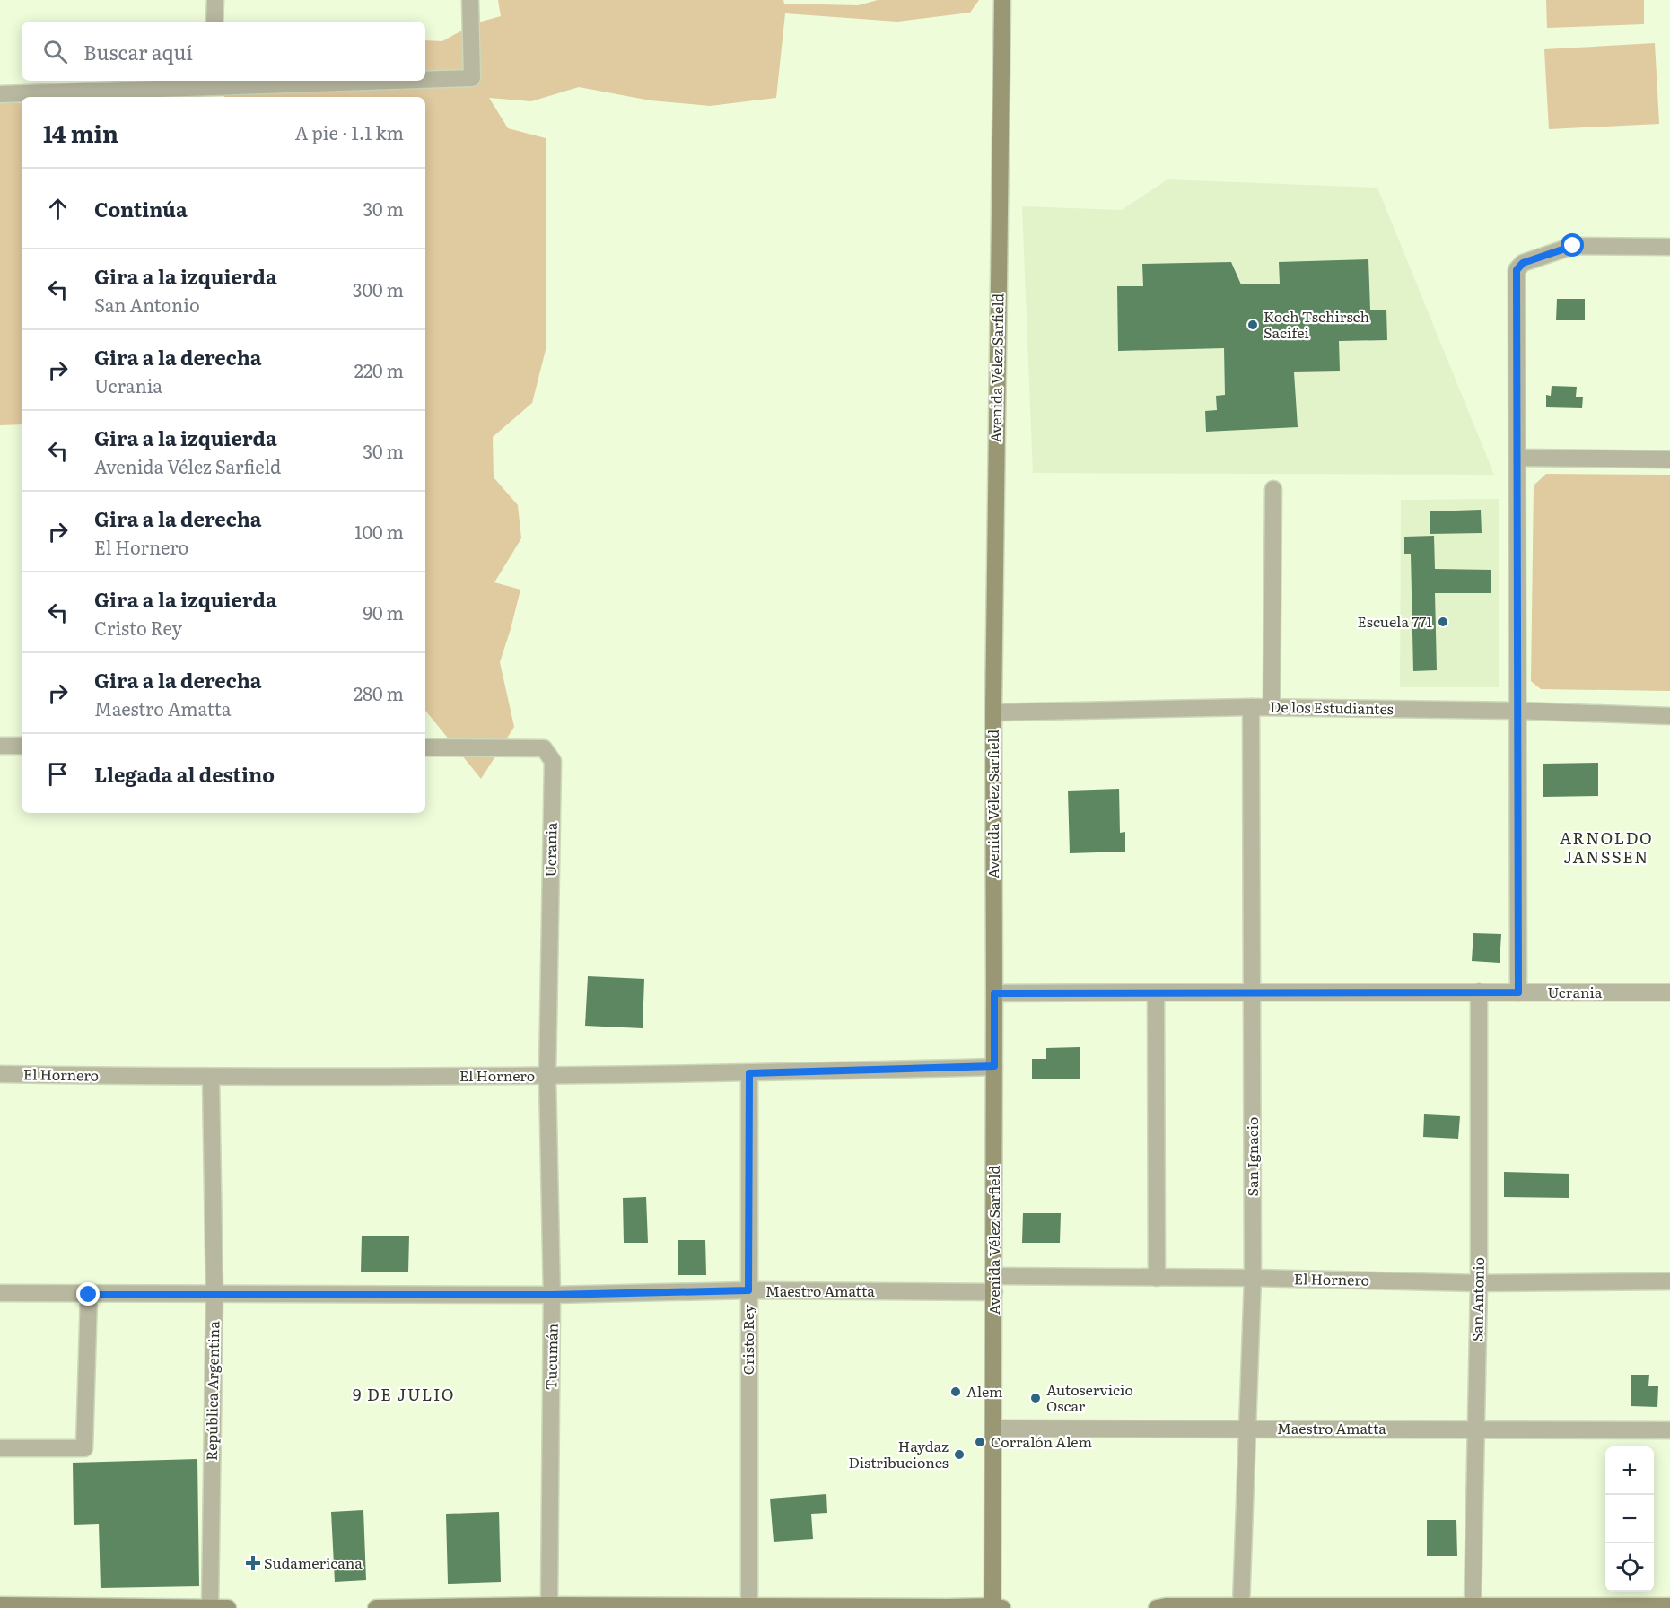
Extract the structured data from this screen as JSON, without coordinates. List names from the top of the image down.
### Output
{
  "streets": {
    "main road": ["Avenida Vélez Sarfield"],
    "street": [
      "De los Estudiantes",
      "Ucrania",
      "El Hornero",
      "San Ignacio",
      "Maestro Amatta",
      "San Antonio",
      "Cristo Rey",
      "Tucumán",
      "República Argentina"
    ]
  },
  "crossings": [
    ["Avenida Vélez Sarfield", "De los Estudiantes"],
    ["Avenida Vélez Sarfield", "Ucrania"],
    ["Avenida Vélez Sarfield", "El Hornero"],
    ["Avenida Vélez Sarfield", "Maestro Amatta"],
    ["De los Estudiantes", "San Ignacio"],
    ["Ucrania", "El Hornero"],
    ["Ucrania", "San Ignacio"],
    ["Ucrania", "San Antonio"],
    ["Ucrania", "Tucumán"],
    ["El Hornero", "San Ignacio"],
    ["El Hornero", "Maestro Amatta"],
    ["El Hornero", "San Antonio"],
    ["El Hornero", "Cristo Rey"],
    ["El Hornero", "Tucumán"],
    ["El Hornero", "República Argentina"],
    ["San Ignacio", "Maestro Amatta"],
    ["Maestro Amatta", "San Antonio"],
    ["Maestro Amatta", "Cristo Rey"],
    ["Maestro Amatta", "Tucumán"],
    ["Maestro Amatta", "República Argentina"]
  ],
  "districts": ["ARNOLDO JANSSEN", "9 DE JULIO"],
  "places": {
    "other": [
      "Koch Tschirsch Sacifei",
      "Escuela 771",
      "Alem",
      "Autoservicio Oscar",
      "Corralón Alem",
      "Haydaz Distribuciones"
    ],
    "health": ["Sudamericana"]
  },
  "page": {
    "search": "Buscar aquí",
    "heading": ["14 min", "A pie · 1.1 km"],
    "list": [
      ["Continúa", "30 m"],
      ["Gira a la izquierda", "San Antonio", "300 m"],
      ["Gira a la derecha", "Ucrania", "220 m"],
      ["Gira a la izquierda", "Avenida Vélez Sarfield", "30 m"],
      ["Gira a la derecha", "El Hornero", "100 m"],
      ["Gira a la izquierda", "Cristo Rey", "90 m"],
      ["Gira a la derecha", "Maestro Amatta", "280 m"],
      "Llegada al destino"
    ],
    "map_buttons": ["+", "−"]
  }
}
